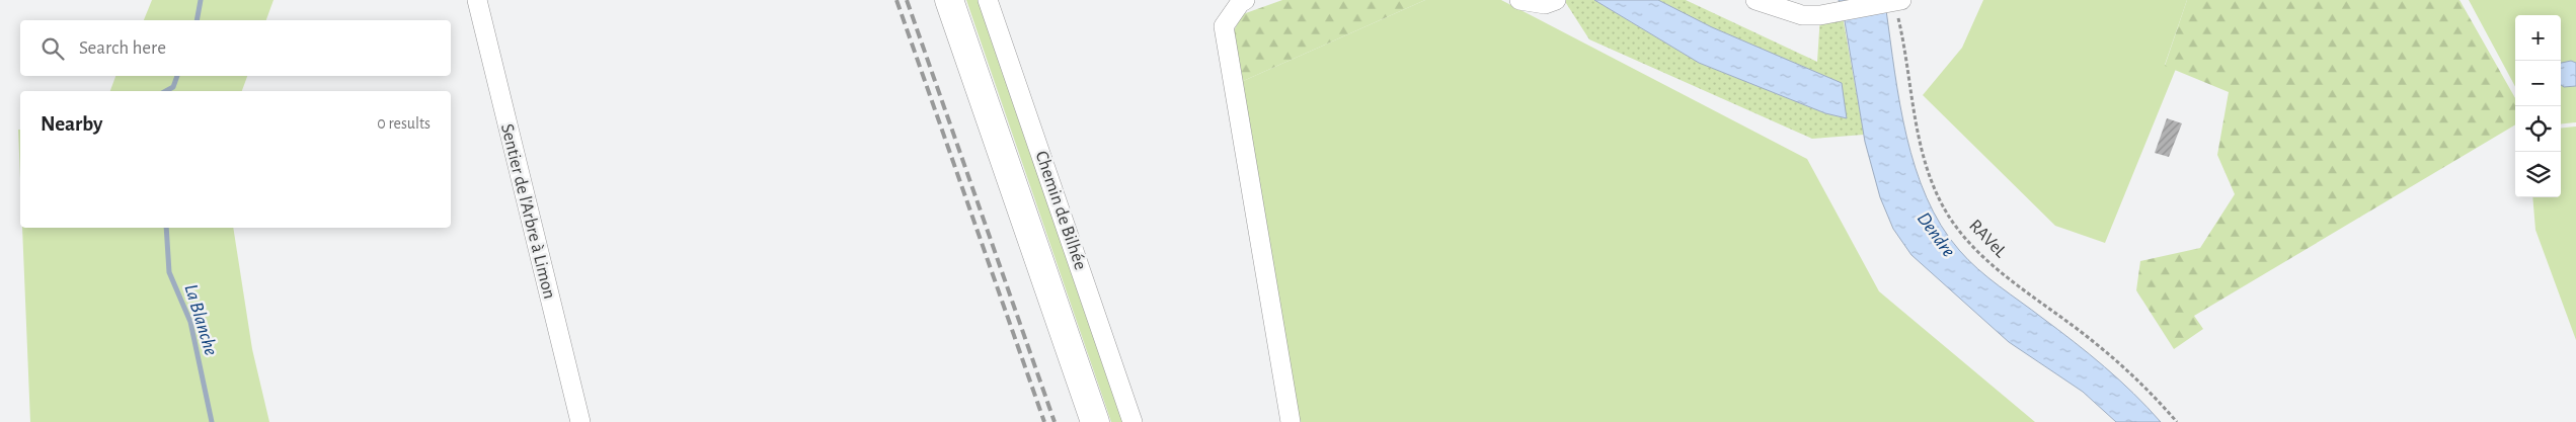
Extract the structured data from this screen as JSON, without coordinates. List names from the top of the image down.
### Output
{
  "streets": {
    "street": ["Chemin de Bilhée", "Sentier de l'Arbre à Limon"],
    "path": ["RAVeL"]
  },
  "water": ["Dendre", "La Blanche"],
  "page": {
    "map_buttons": ["+", "−"],
    "search": "Search here",
    "heading": ["Nearby", "0 results"]
  }
}
